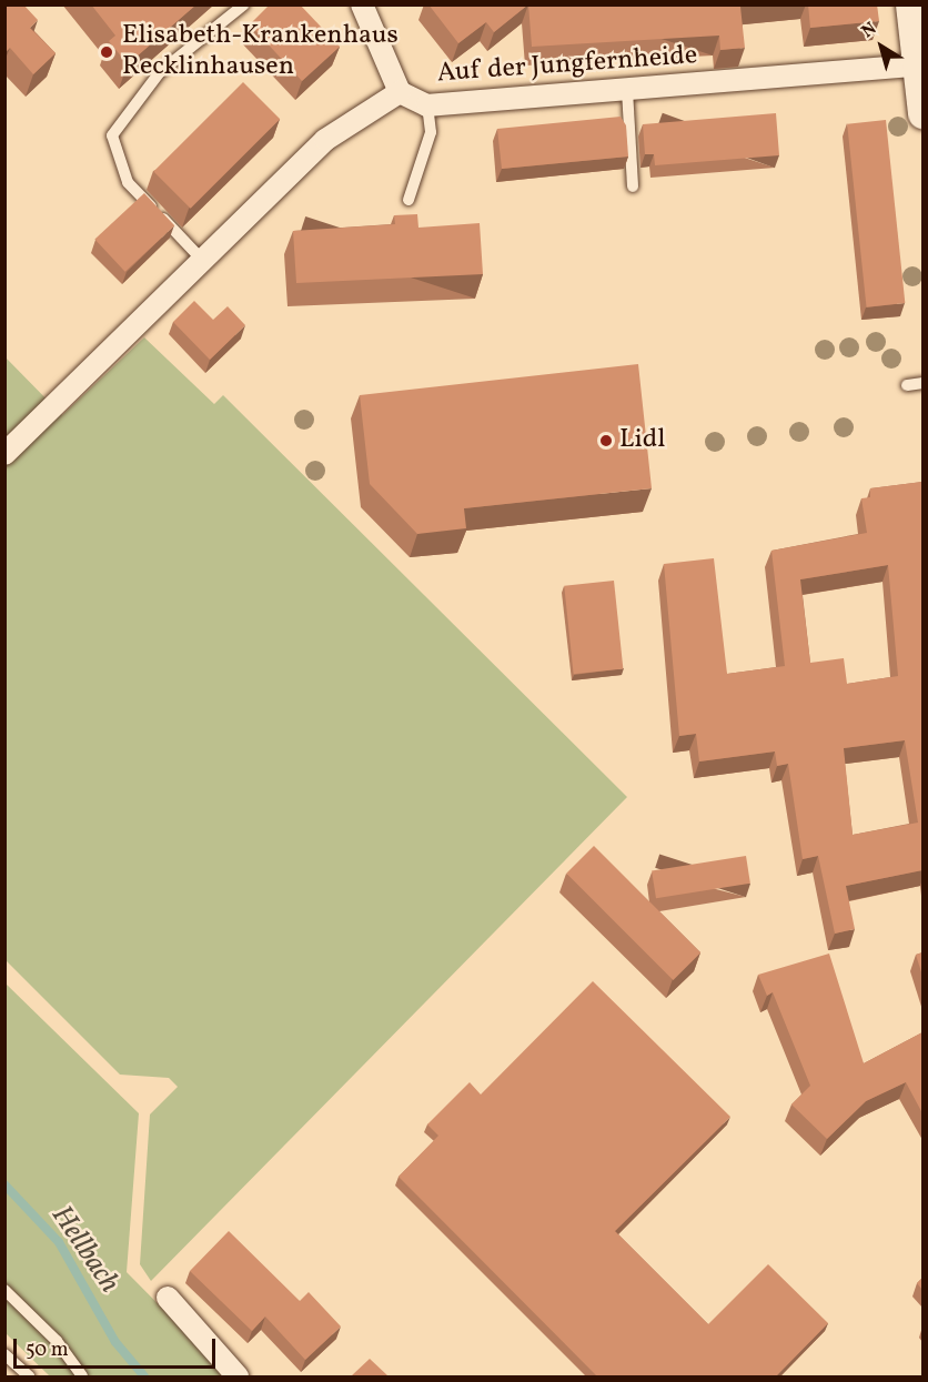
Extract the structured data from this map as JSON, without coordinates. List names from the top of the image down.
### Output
{
  "streets": {
    "street": ["Auf der Jungfernheide"]
  },
  "water": ["Hellbach"],
  "places": ["Elisabeth-Krankenhaus Recklinhausen", "Lidl"],
  "scale_bar": "50 m",
  "north": "top left"
}
